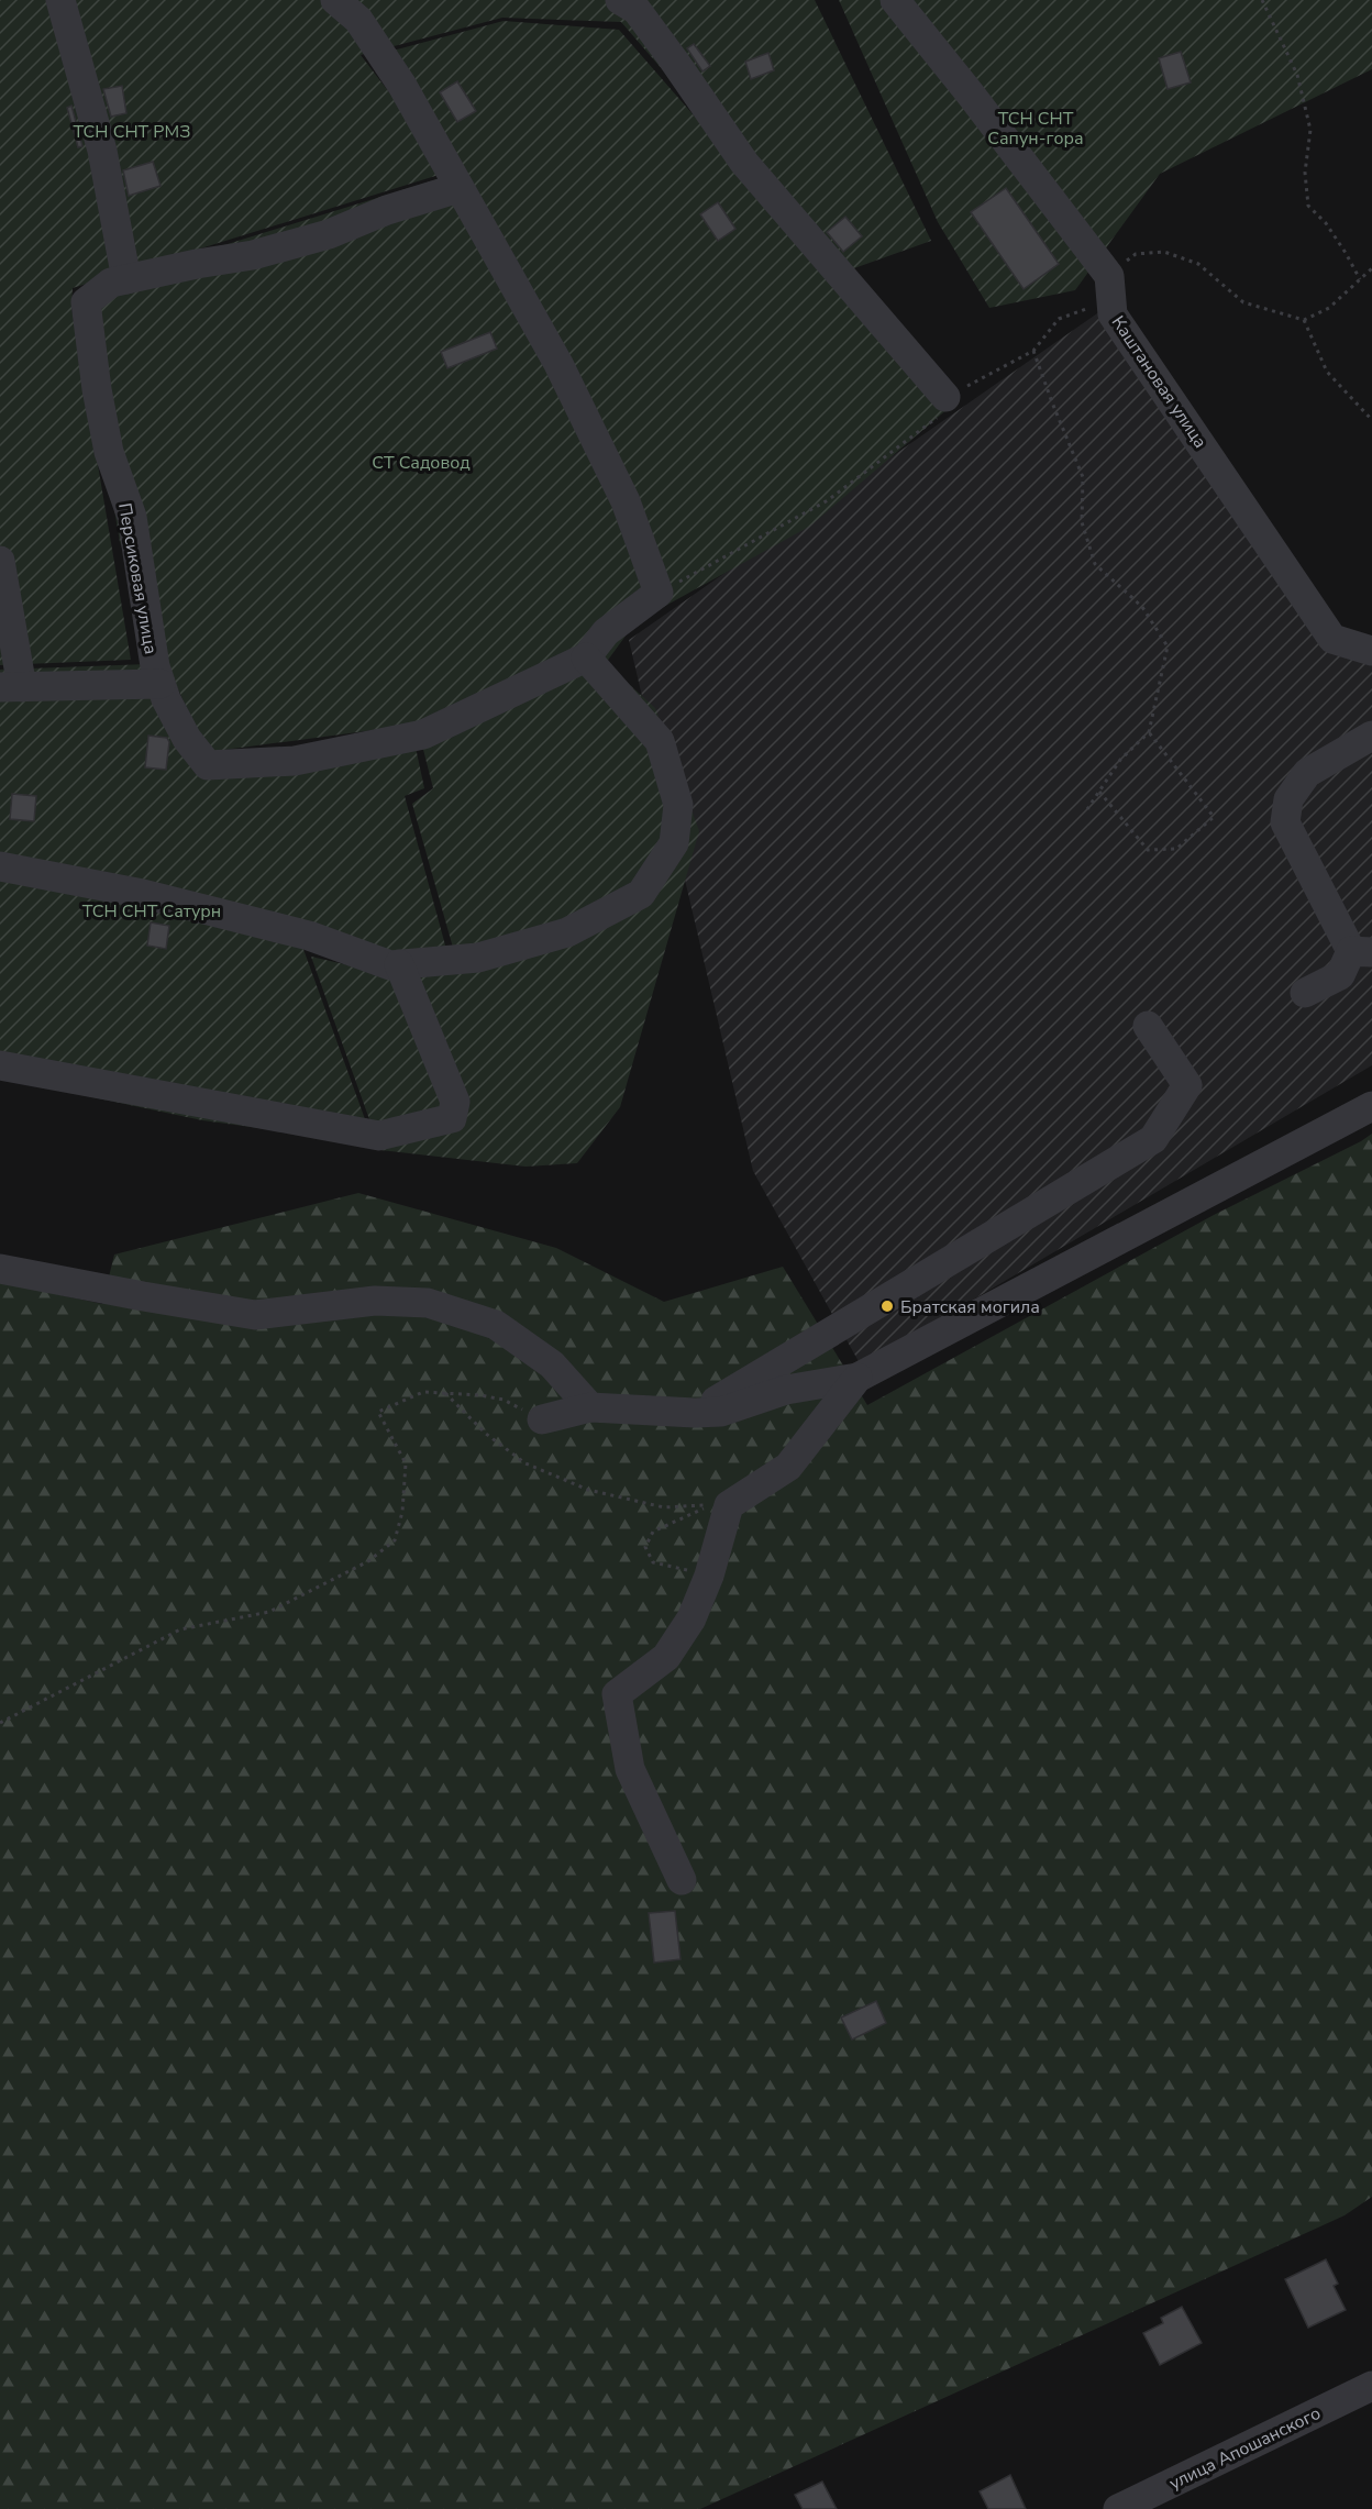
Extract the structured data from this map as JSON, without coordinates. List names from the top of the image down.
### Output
{
  "streets": {
    "street": ["Каштановая улица", "Персиковая улица", "улица Апошанского"]
  },
  "parks": [
    "ТСН СНТ Сапун-гора",
    "ТСН СНТ РМЗ",
    "СТ Садовод",
    "ТСН СНТ Сатурн"
  ],
  "places": ["Братская могила"]
}
